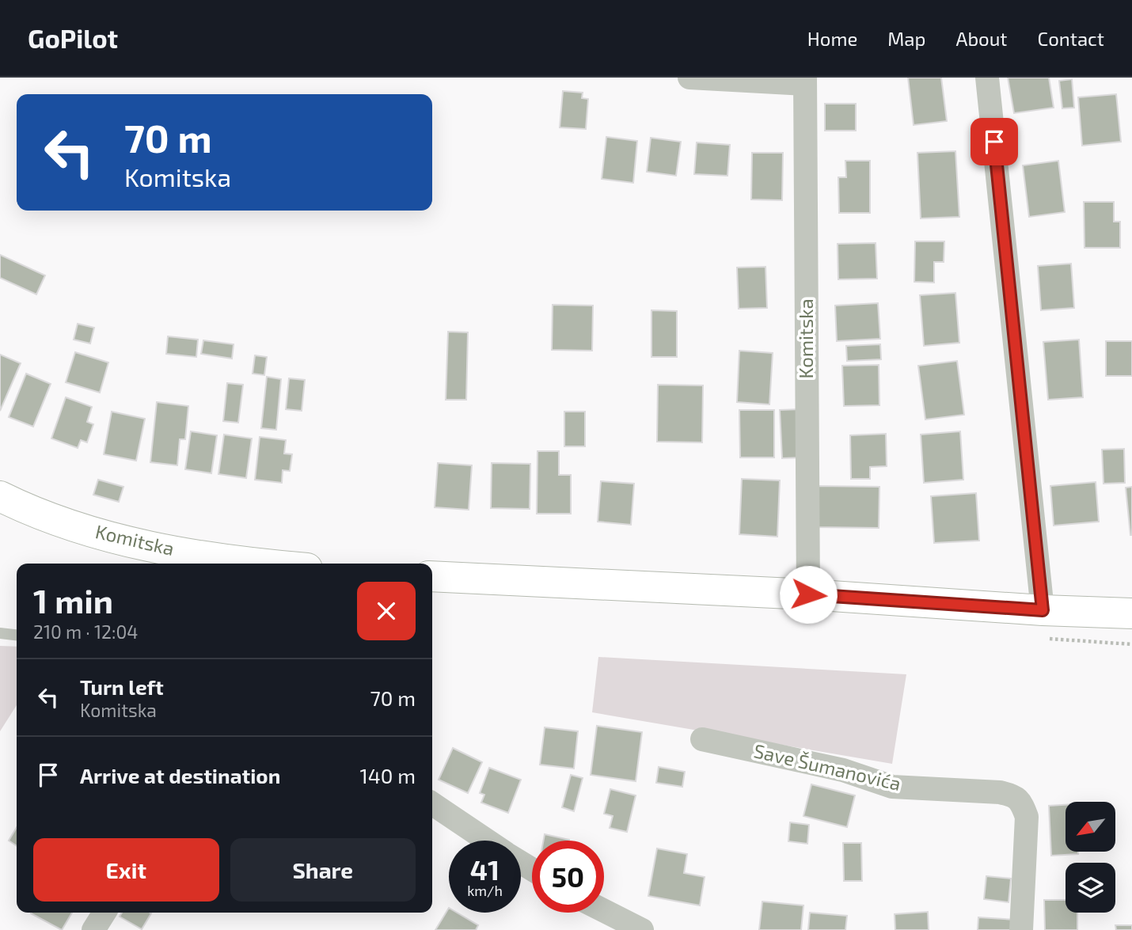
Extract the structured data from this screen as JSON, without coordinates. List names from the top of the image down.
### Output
{
  "streets": {
    "main road": ["Komitska"],
    "street": ["Save Šumanovića"]
  },
  "north": "bottom left",
  "page": {
    "header": "GoPilot",
    "nav": [
      "Home",
      "Map",
      "About",
      "Contact"
    ],
    "turn": ["70 m", "Komitska"],
    "heading": ["1 min", "210 m · 12:04"],
    "list": [
      {
        "name": "Turn left",
        "note": "Komitska",
        "value": "70 m"
      },
      {
        "name": "Arrive at destination",
        "value": "140 m"
      }
    ],
    "buttons": ["Exit", "Share"],
    "speed": "41 km/h",
    "limit": "50"
  }
}
